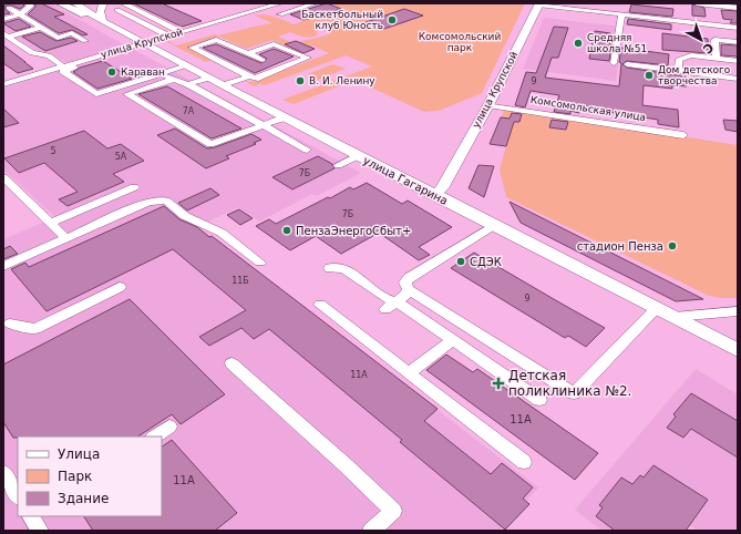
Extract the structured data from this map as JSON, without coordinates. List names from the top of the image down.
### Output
{
  "streets": {
    "main road": ["улица Крупской", "улица Гагарина"],
    "street": ["Комсомольская улица"]
  },
  "crossings": [
    ["улица Крупской", "Комсомольская улица"],
    ["улица Крупской", "улица Гагарина"]
  ],
  "parks": ["Комсомольский парк"],
  "places": {
    "other": [
      "Баскетбольный клуб Юность",
      "Средняя школа №51",
      "Караван",
      "Дом детского творчества",
      "В. И. Ленину",
      "ПензаЭнергоСбыт+",
      "стадион Пенза",
      "СДЭК"
    ],
    "health": ["Детская поликлиника №2."]
  },
  "house_numbers": [
    "9",
    "7А",
    "5",
    "5А",
    "7Б",
    "7Б",
    "11Б",
    "9",
    "11А",
    "11А",
    "11А"
  ],
  "legend": ["Улица", "Парк", "Здание"],
  "north": "bottom right"
}
